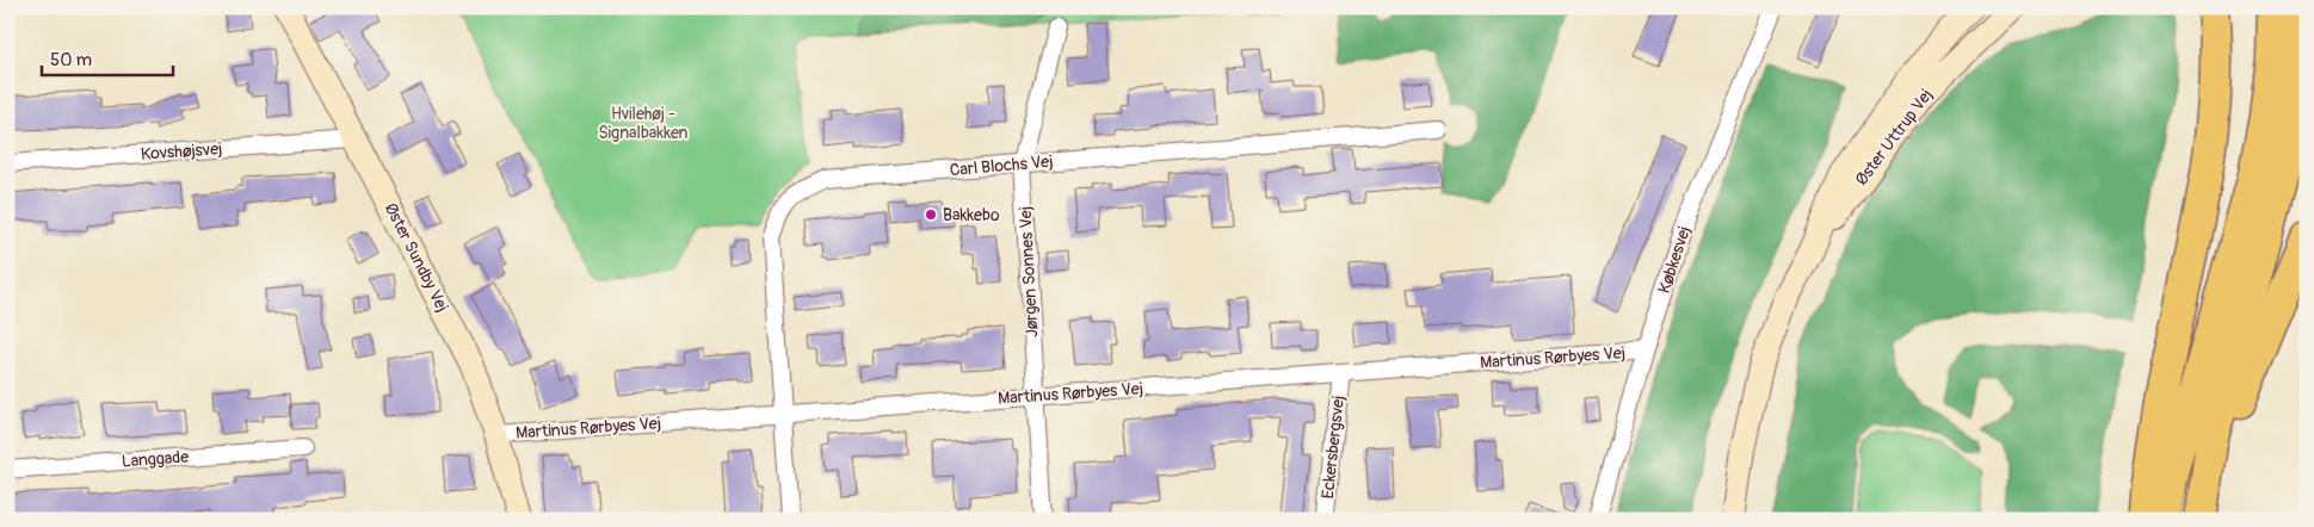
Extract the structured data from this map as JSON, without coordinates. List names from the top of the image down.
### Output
{
  "streets": {
    "street": [
      "Øster Uttrup Vej",
      "Kovshøjsvej",
      "Carl Blochs Vej",
      "Øster Sundby Vej",
      "Købkesvej",
      "Jørgen Sonnes Vej",
      "Martinus Rørbyes Vej",
      "Eckersbergsvej",
      "Langgade"
    ]
  },
  "crossings": [
    ["Kovshøjsvej", "Øster Sundby Vej"],
    ["Carl Blochs Vej", "Jørgen Sonnes Vej"],
    ["Carl Blochs Vej", "Martinus Rørbyes Vej"],
    ["Øster Sundby Vej", "Martinus Rørbyes Vej"],
    ["Købkesvej", "Martinus Rørbyes Vej"],
    ["Jørgen Sonnes Vej", "Martinus Rørbyes Vej"],
    ["Martinus Rørbyes Vej", "Eckersbergsvej"]
  ],
  "parks": ["Hvilehøj - Signalbakken"],
  "places": ["Bakkebo"],
  "scale_bar": "50 m"
}
